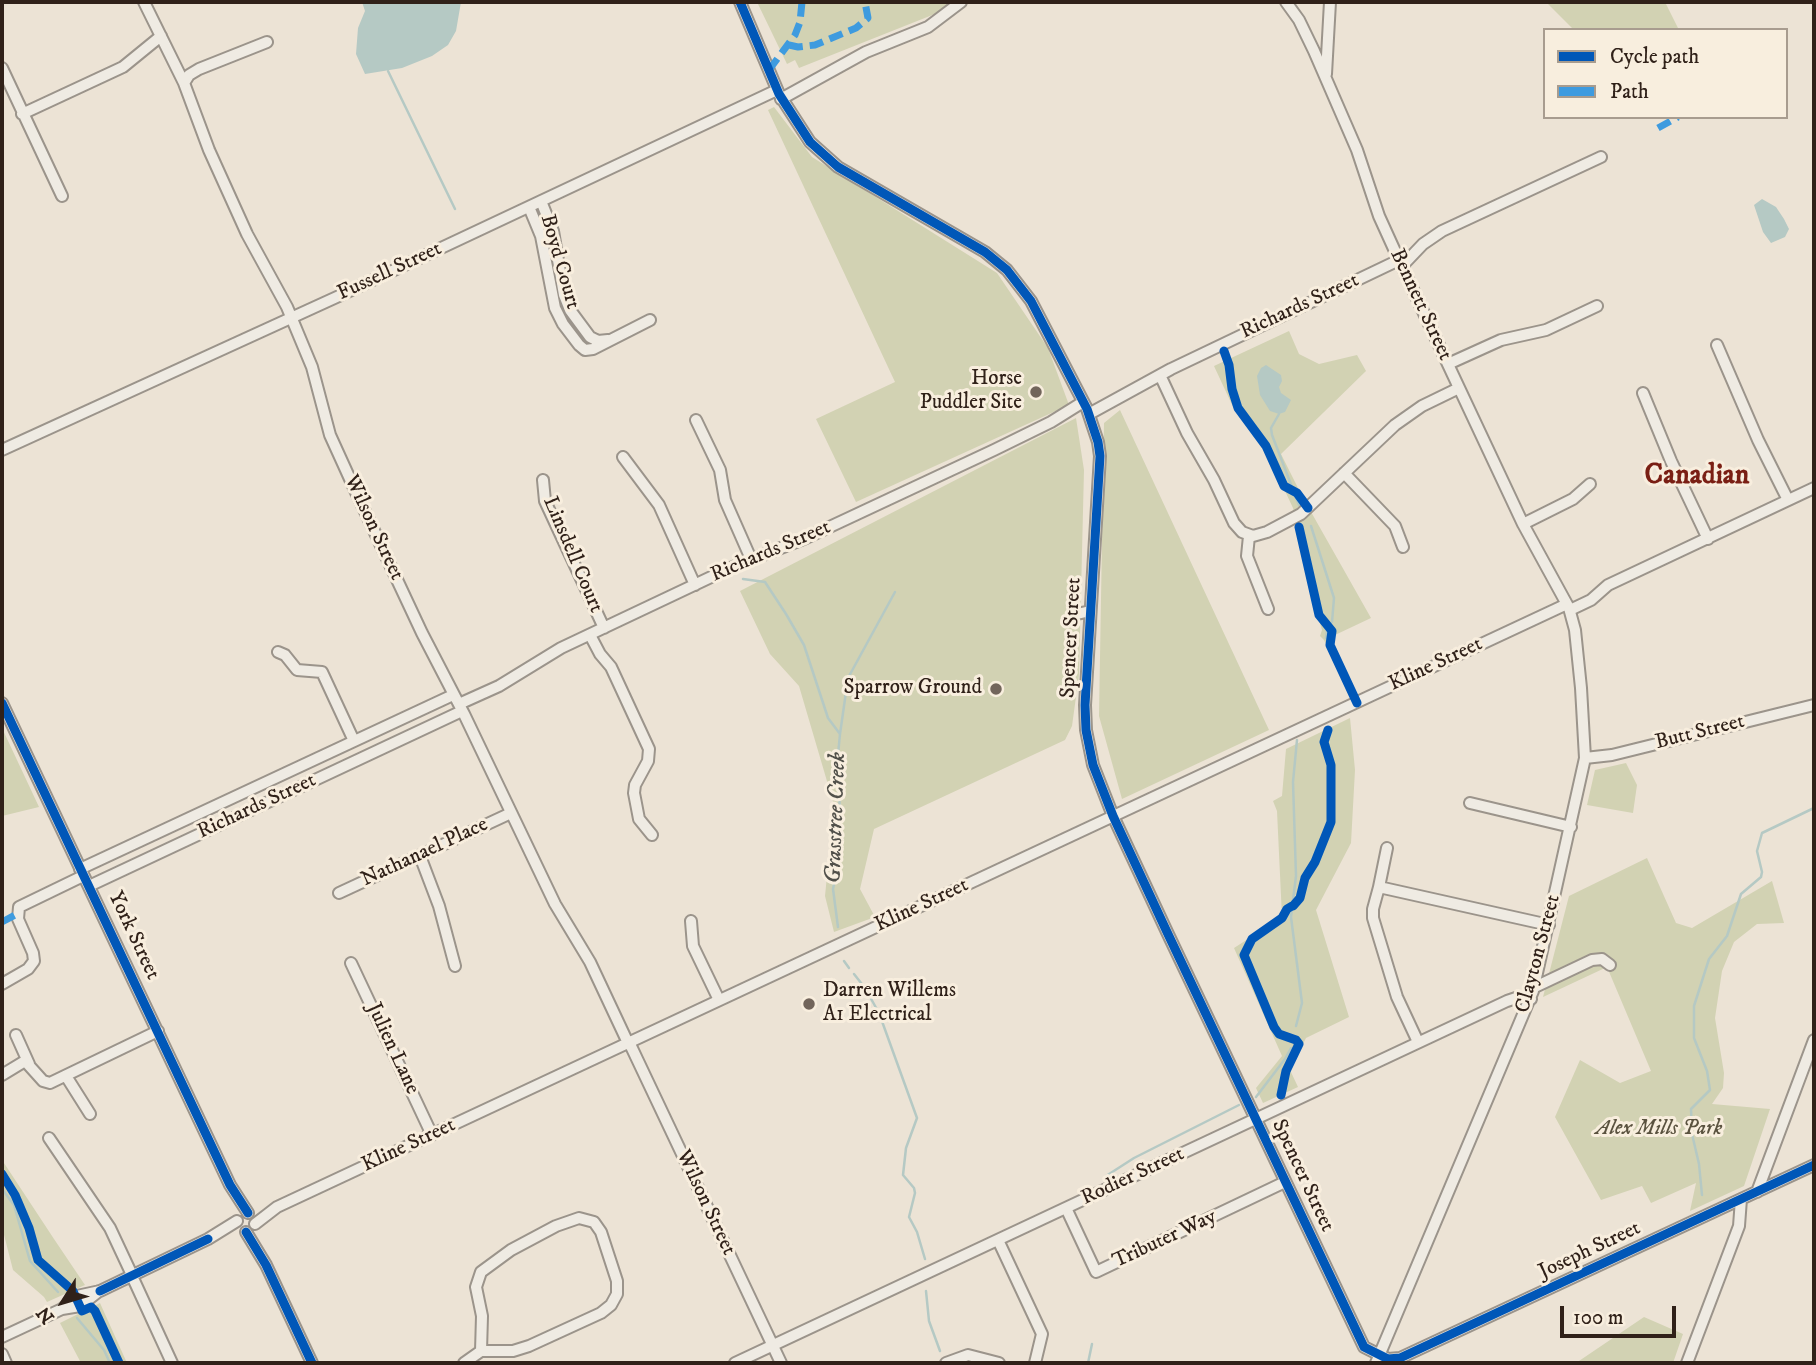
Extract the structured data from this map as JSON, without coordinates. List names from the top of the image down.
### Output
{
  "streets": {
    "street": [
      "Boyd Court",
      "Fussell Street",
      "Bennett Street",
      "Richards Street",
      "Wilson Street",
      "Linsdell Court",
      "Spencer Street",
      "Kline Street",
      "Butt Street",
      "Nathanael Place",
      "York Street",
      "Clayton Street",
      "Julien Lane",
      "Rodier Street",
      "Tributer Way",
      "Joseph Street"
    ]
  },
  "crossings": [
    ["Boyd Court", "Fussell Street"],
    ["Fussell Street", "Wilson Street"],
    ["Fussell Street", "Spencer Street"],
    ["Bennett Street", "Richards Street"],
    ["Bennett Street", "Kline Street"],
    ["Bennett Street", "Clayton Street"],
    ["Richards Street", "Wilson Street"],
    ["Richards Street", "Linsdell Court"],
    ["Richards Street", "Spencer Street"],
    ["Richards Street", "York Street"],
    ["Wilson Street", "Kline Street"],
    ["Wilson Street", "Nathanael Place"],
    ["Wilson Street", "Rodier Street"],
    ["Spencer Street", "Kline Street"],
    ["Spencer Street", "Clayton Street"],
    ["Spencer Street", "Rodier Street"],
    ["Spencer Street", "Tributer Way"],
    ["Spencer Street", "Joseph Street"],
    ["Kline Street", "York Street"],
    ["Kline Street", "Clayton Street"],
    ["Kline Street", "Julien Lane"],
    ["Butt Street", "Clayton Street"],
    ["Clayton Street", "Rodier Street"],
    ["Clayton Street", "Joseph Street"],
    ["Rodier Street", "Tributer Way"]
  ],
  "districts": ["Canadian"],
  "water": ["Grasstree Creek"],
  "parks": ["Alex Mills Park"],
  "places": ["Horse Puddler Site", "Sparrow Ground", "Darren Willems A1 Electrical"],
  "legend": ["Cycle path", "Path"],
  "scale_bar": "100 m",
  "north": "bottom left"
}
